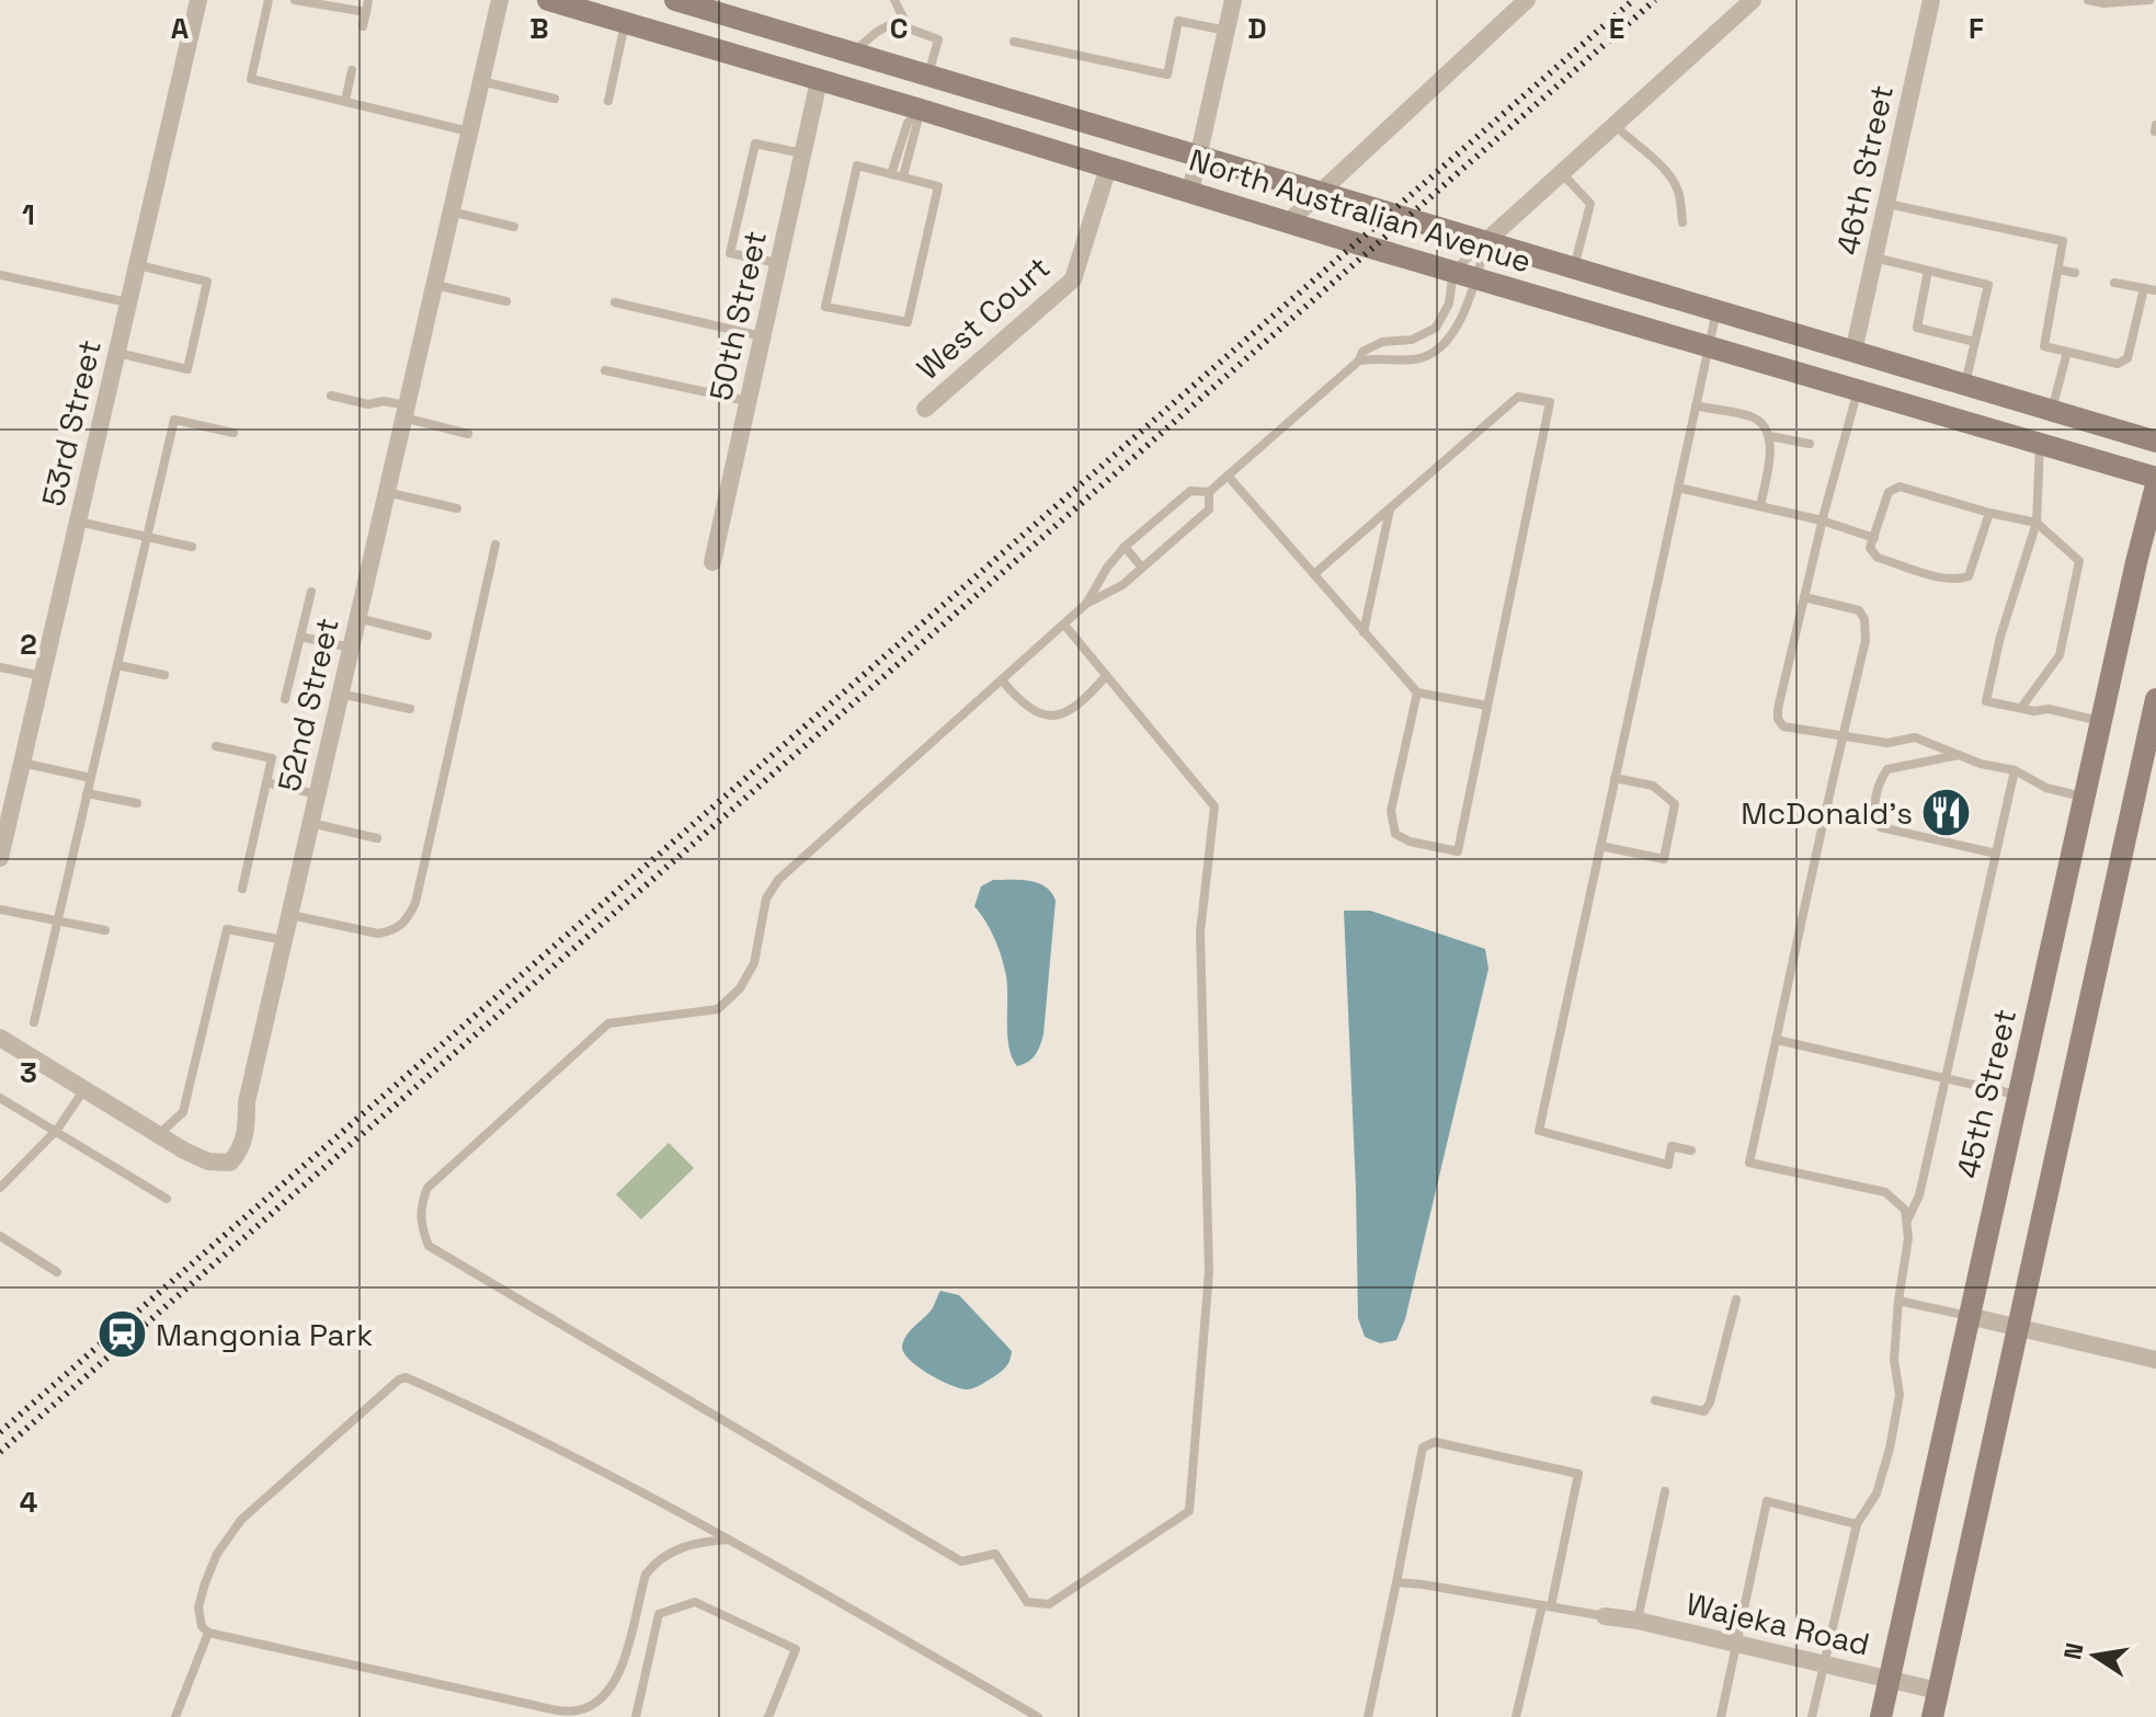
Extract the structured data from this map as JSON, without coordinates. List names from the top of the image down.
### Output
{
  "streets": {
    "main road": ["North Australian Avenue", "45th Street"],
    "street": [
      "46th Street",
      "50th Street",
      "West Court",
      "53rd Street",
      "52nd Street",
      "Wajeka Road"
    ]
  },
  "crossings": [
    ["46th Street", "North Australian Avenue"],
    ["North Australian Avenue", "50th Street"],
    ["North Australian Avenue", "West Court"],
    ["45th Street", "Wajeka Road"]
  ],
  "places": {
    "restaurant": ["McDonald's"],
    "station": ["Mangonia Park"]
  },
  "north": "left",
  "grid": {
    "columns": [
      "A",
      "B",
      "C",
      "D",
      "E",
      "F"
    ],
    "rows": [
      "1",
      "2",
      "3",
      "4"
    ]
  }
}
